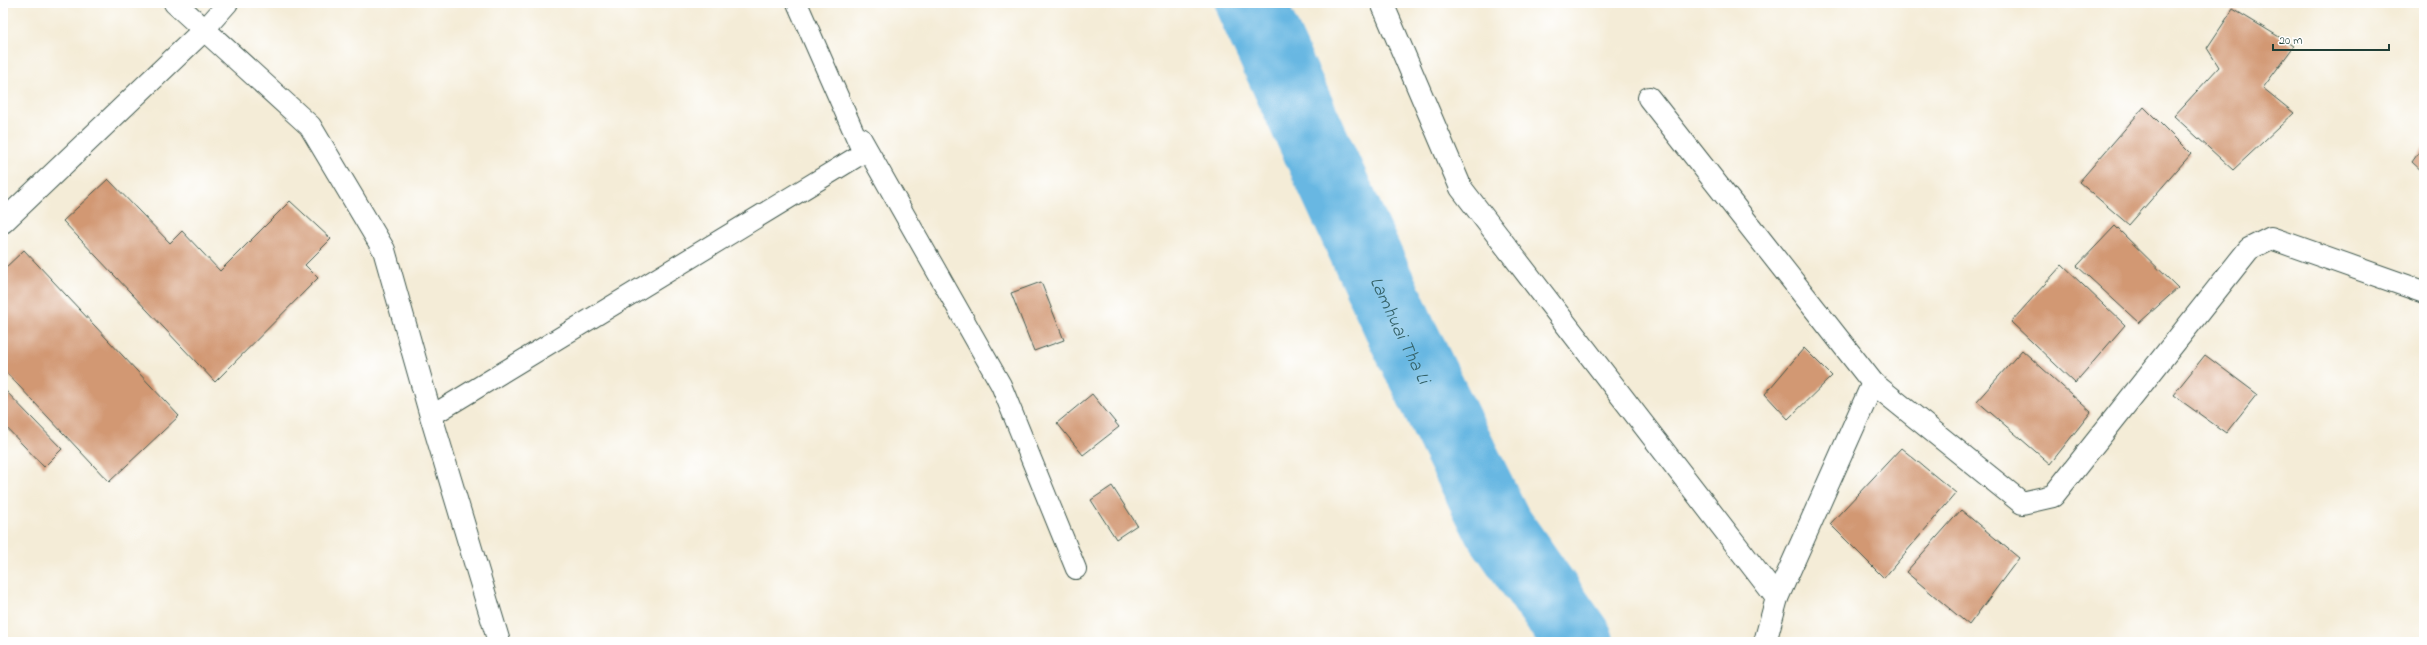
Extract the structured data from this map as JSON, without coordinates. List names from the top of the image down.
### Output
{
  "water": ["Lamhuai Tha Li"],
  "scale_bar": "20 m"
}
